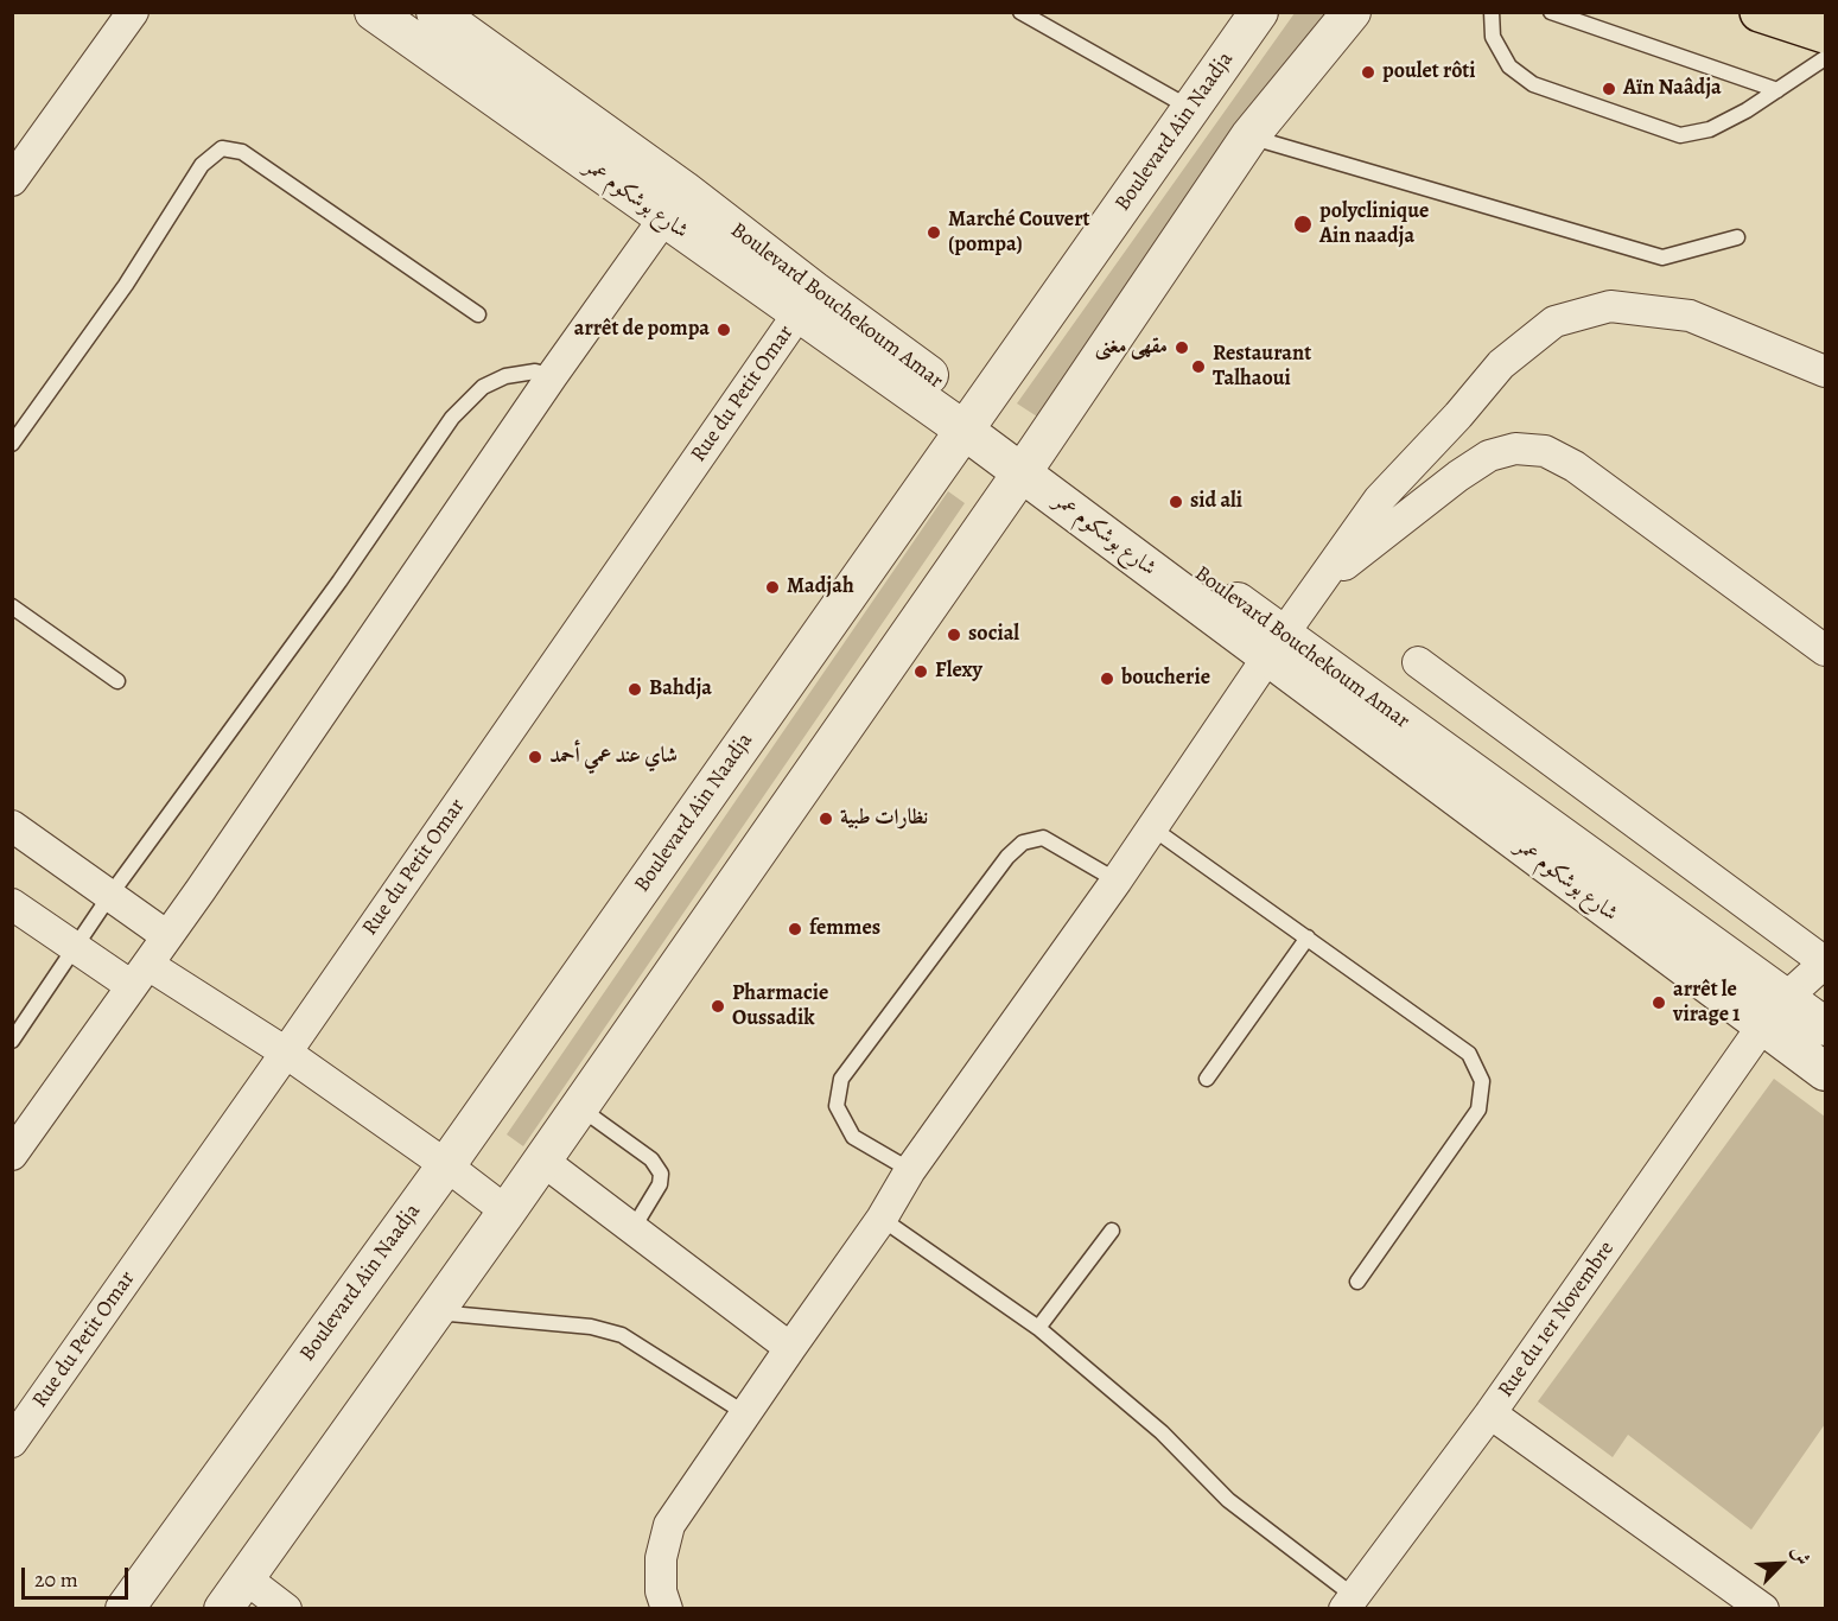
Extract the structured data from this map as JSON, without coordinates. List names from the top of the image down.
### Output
{
  "streets": {
    "street": [
      "Boulevard Ain Naadja",
      "شارع بوشكوم عمر",
      "Boulevard Bouchekoum Amar",
      "Rue du Petit Omar",
      "Rue du 1er Novembre"
    ]
  },
  "crossings": [
    ["Boulevard Ain Naadja", "شارع بوشكوم عمر"],
    ["شارع بوشكوم عمر", "Boulevard Bouchekoum Amar"],
    ["شارع بوشكوم عمر", "Rue du Petit Omar"],
    ["شارع بوشكوم عمر", "Rue du 1er Novembre"],
    ["Boulevard Bouchekoum Amar", "Rue du 1er Novembre"]
  ],
  "places": [
    "poulet rôti",
    "Aïn Naâdja",
    "polyclinique Ain naadja",
    "Marché Couvert (pompa)",
    "arrêt de pompa",
    "مقهى مغنى",
    "Restaurant Talhaoui",
    "sid ali",
    "Madjah",
    "social",
    "Flexy",
    "boucherie",
    "Bahdja",
    "شاي عند عمي أحمد",
    "نظارات طبية",
    "femmes",
    "arrêt le virage 1",
    "Pharmacie Oussadik"
  ],
  "scale_bar": "20 m",
  "north": "top right"
}
